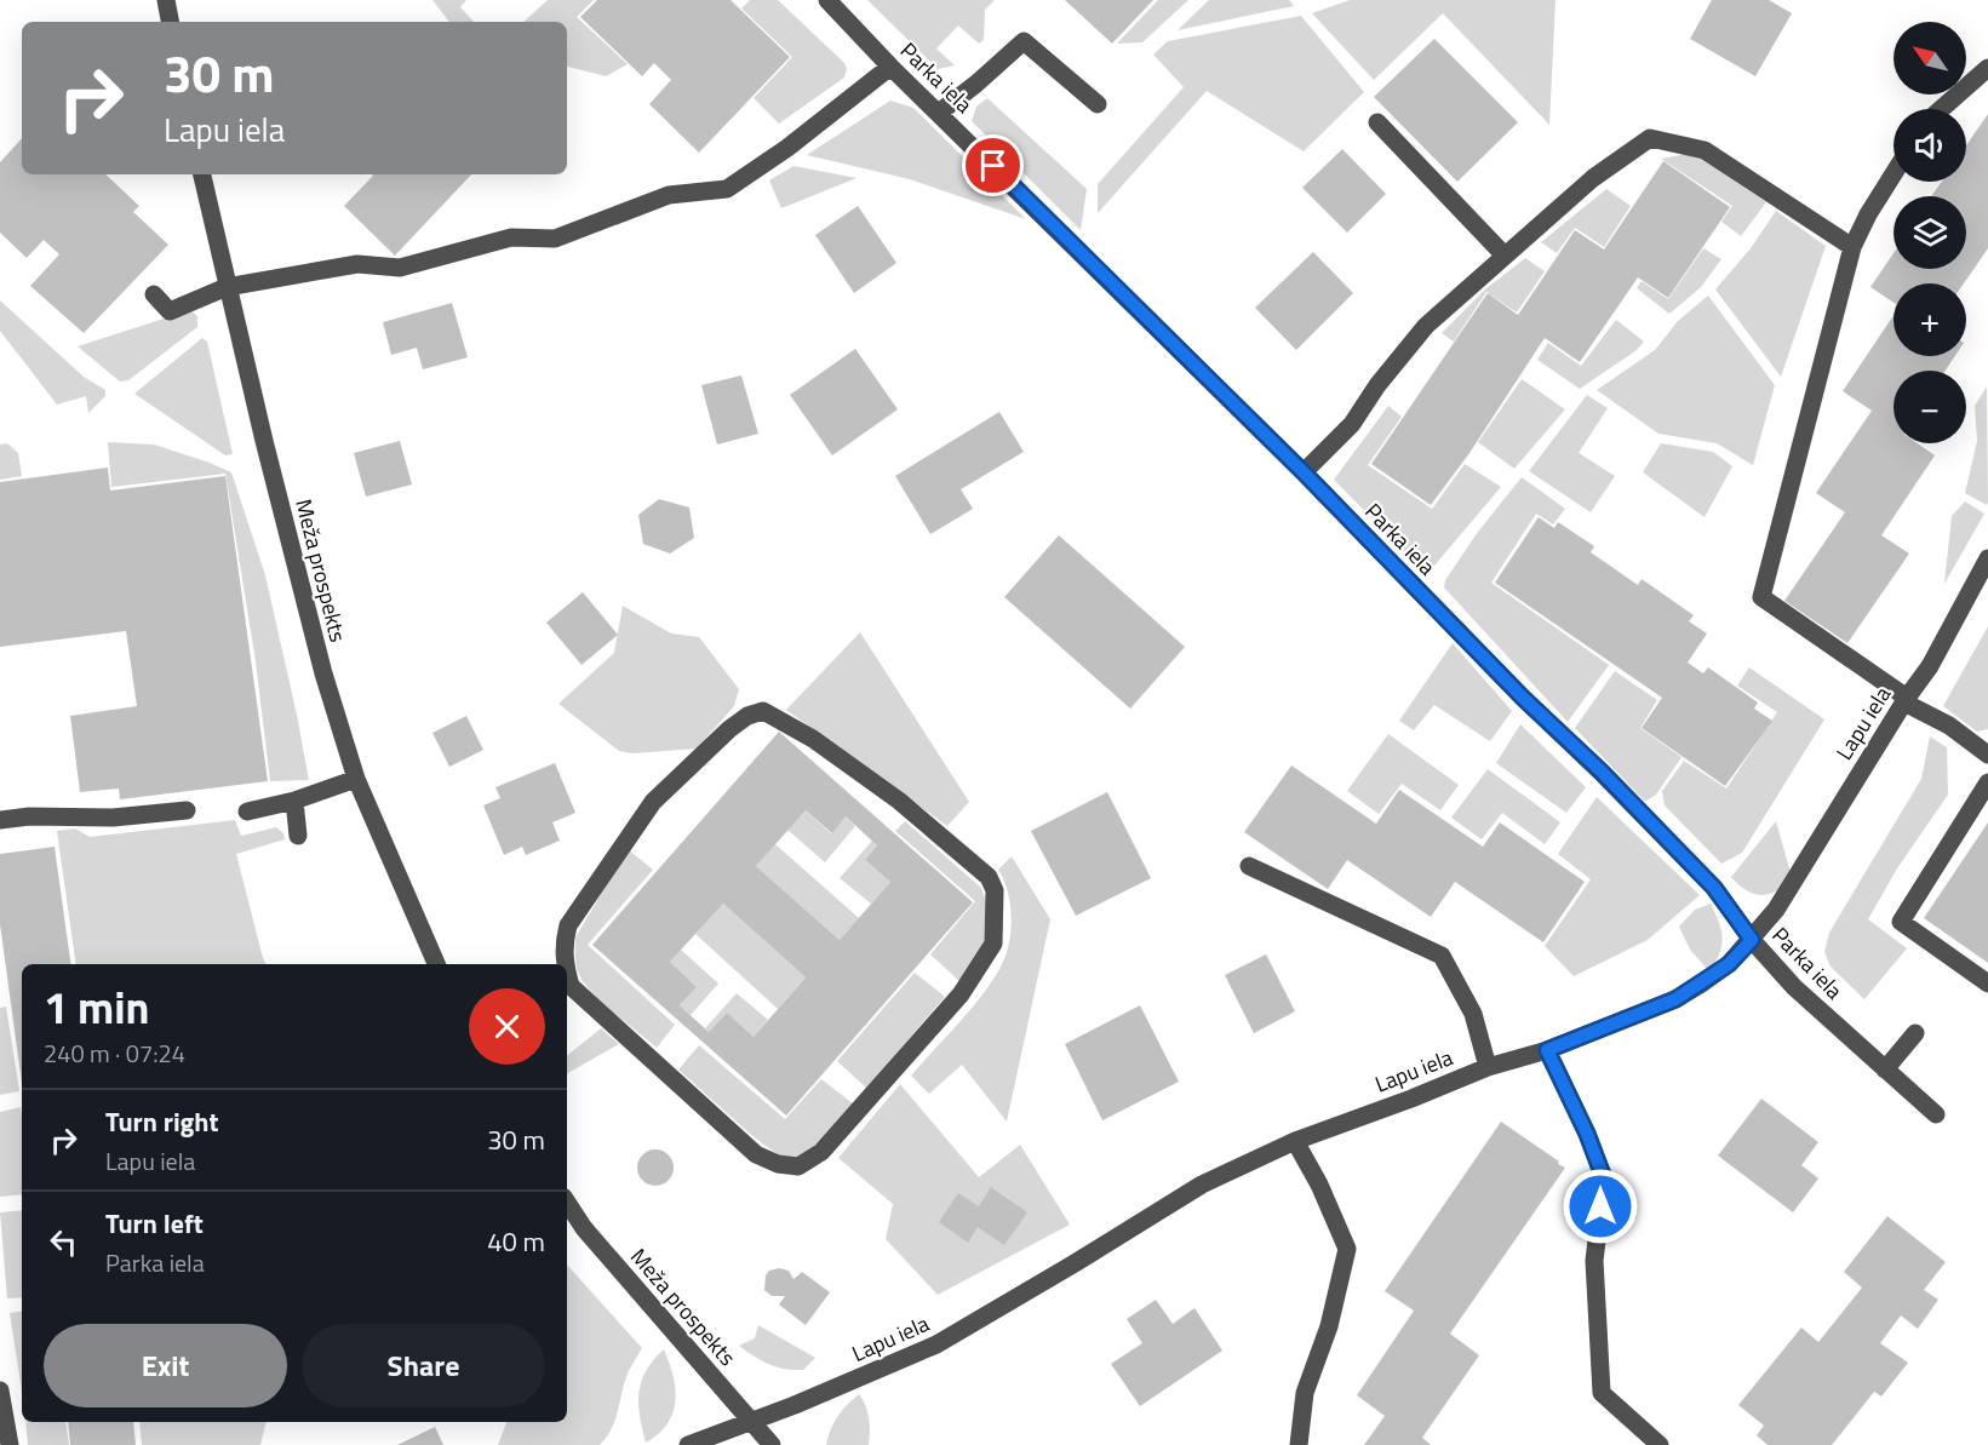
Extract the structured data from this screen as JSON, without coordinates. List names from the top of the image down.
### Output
{
  "streets": {
    "street": ["Parka iela", "Meža prospekts", "Lapu iela"]
  },
  "crossings": [
    ["Parka iela", "Lapu iela"],
    ["Meža prospekts", "Lapu iela"]
  ],
  "north": "top left",
  "page": {
    "map_buttons": ["+", "−"],
    "turn": ["30 m", "Lapu iela"],
    "heading": ["1 min", "240 m · 07:24"],
    "list": [
      {
        "name": "Turn right",
        "note": "Lapu iela",
        "value": "30 m"
      },
      {
        "name": "Turn left",
        "note": "Parka iela",
        "value": "40 m"
      }
    ],
    "buttons": ["Exit", "Share"]
  }
}
